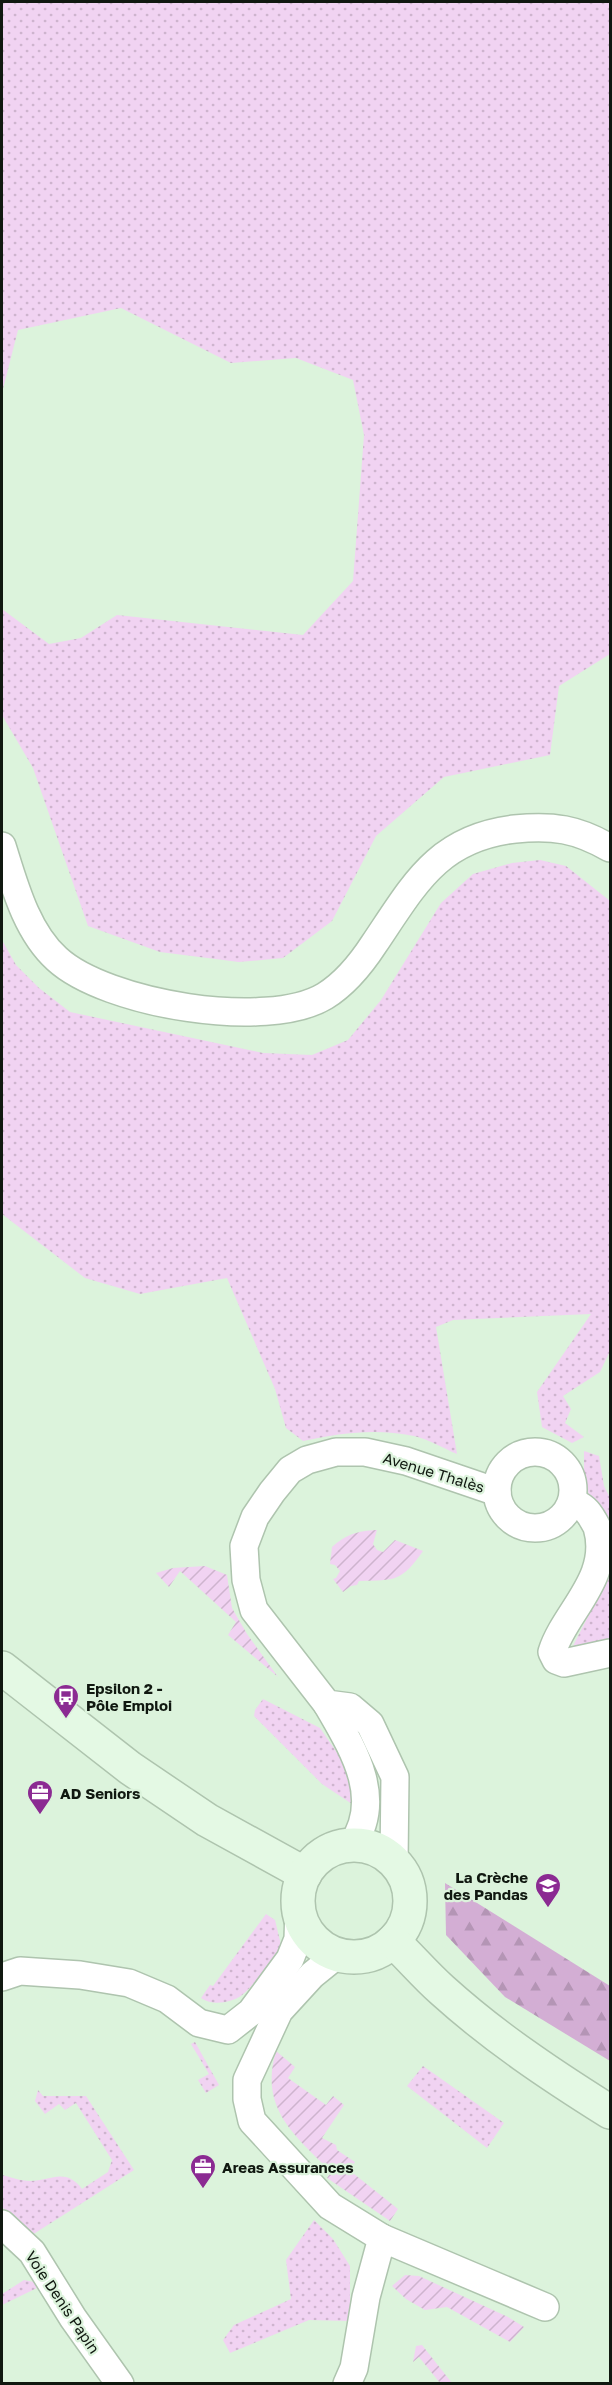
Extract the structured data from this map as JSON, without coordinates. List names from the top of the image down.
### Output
{
  "streets": {
    "street": ["Avenue Thalès", "Voie Denis Papin"]
  },
  "places": {
    "bus stop": ["Epsilon 2 - Pôle Emploi"],
    "office": ["AD Seniors", "Areas Assurances"],
    "school or university": ["La Crèche des Pandas"]
  }
}
